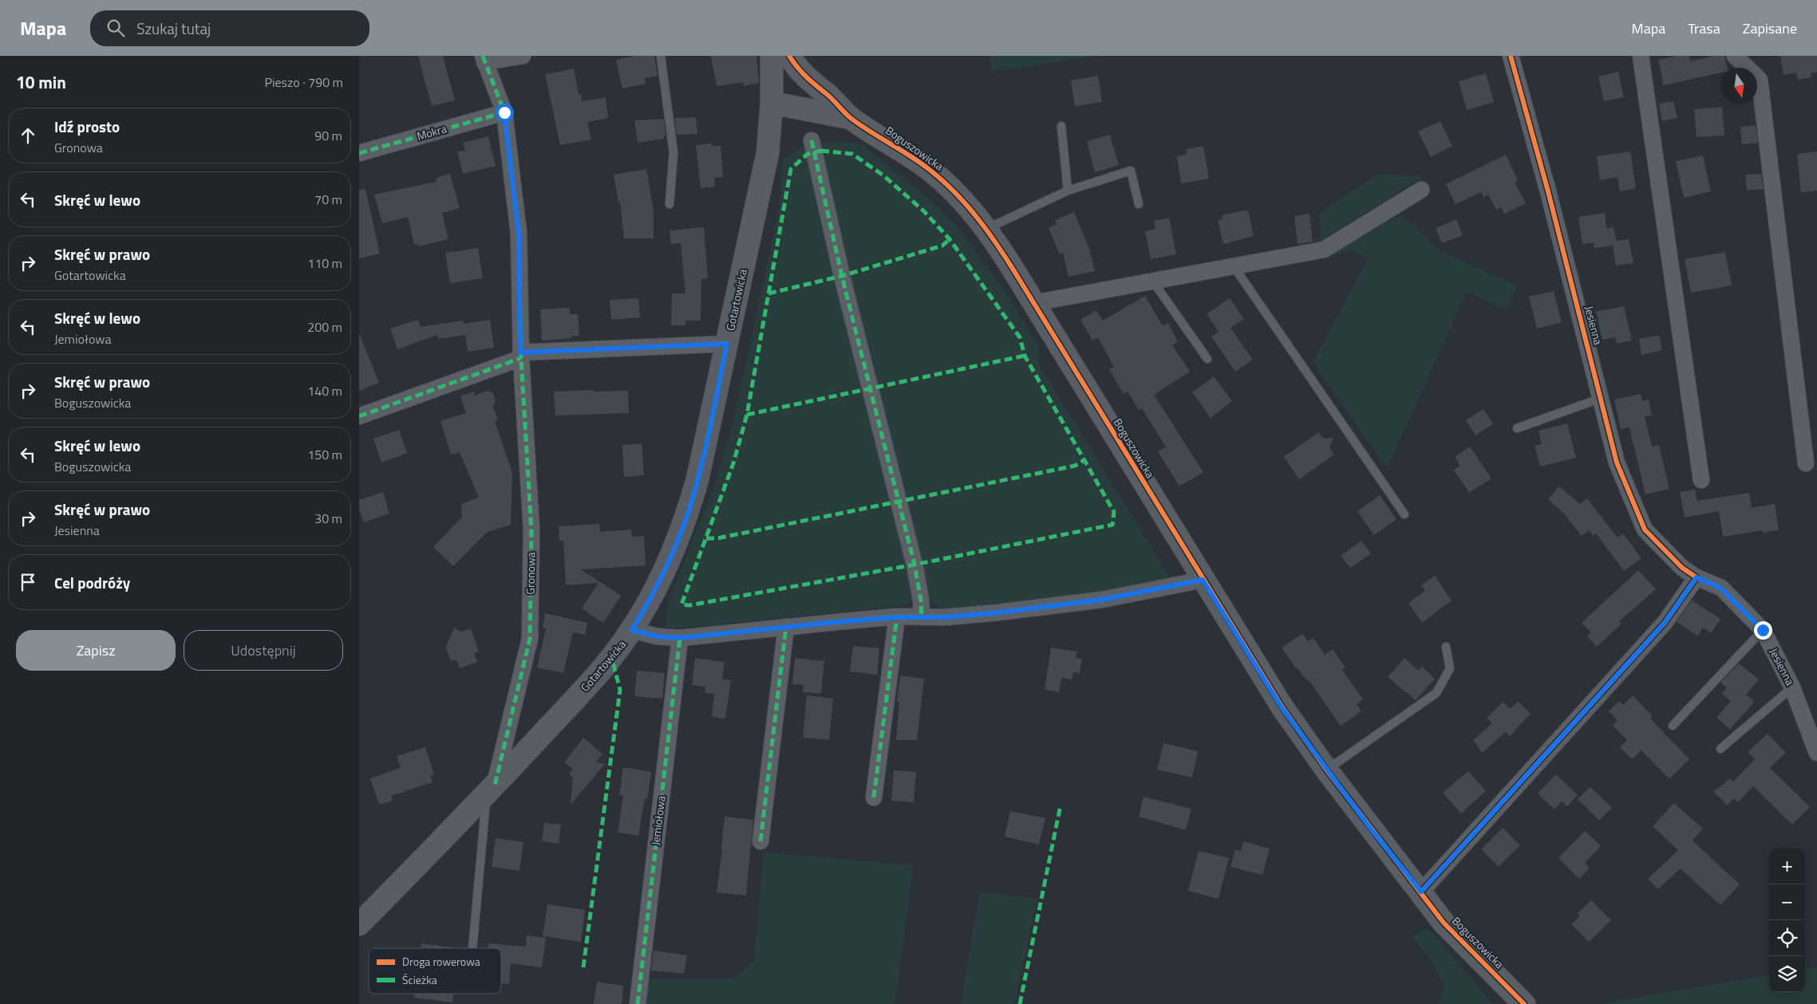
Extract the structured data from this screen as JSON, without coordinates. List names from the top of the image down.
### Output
{
  "streets": {
    "street": [
      "Mokra",
      "Boguszowicka",
      "Gotartowicka",
      "Jesienna",
      "Gronowa",
      "Jemiołowa"
    ]
  },
  "crossings": [
    ["Mokra", "Gronowa"],
    ["Boguszowicka", "Gotartowicka"],
    ["Gotartowicka", "Gronowa"]
  ],
  "legend": ["Droga rowerowa", "Ścieżka"],
  "north": "bottom",
  "page": {
    "header": "Mapa",
    "search": "Szukaj tutaj",
    "nav": ["Mapa", "Trasa", "Zapisane"],
    "heading": ["10 min", "Pieszo · 790 m"],
    "list": [
      ["Idź prosto", "Gronowa", "90 m"],
      ["Skręć w lewo", "70 m"],
      ["Skręć w prawo", "Gotartowicka", "110 m"],
      ["Skręć w lewo", "Jemiołowa", "200 m"],
      ["Skręć w prawo", "Boguszowicka", "140 m"],
      ["Skręć w lewo", "Boguszowicka", "150 m"],
      ["Skręć w prawo", "Jesienna", "30 m"],
      "Cel podróży"
    ],
    "buttons": ["Zapisz", "Udostępnij"],
    "map_buttons": ["+", "−"]
  }
}
